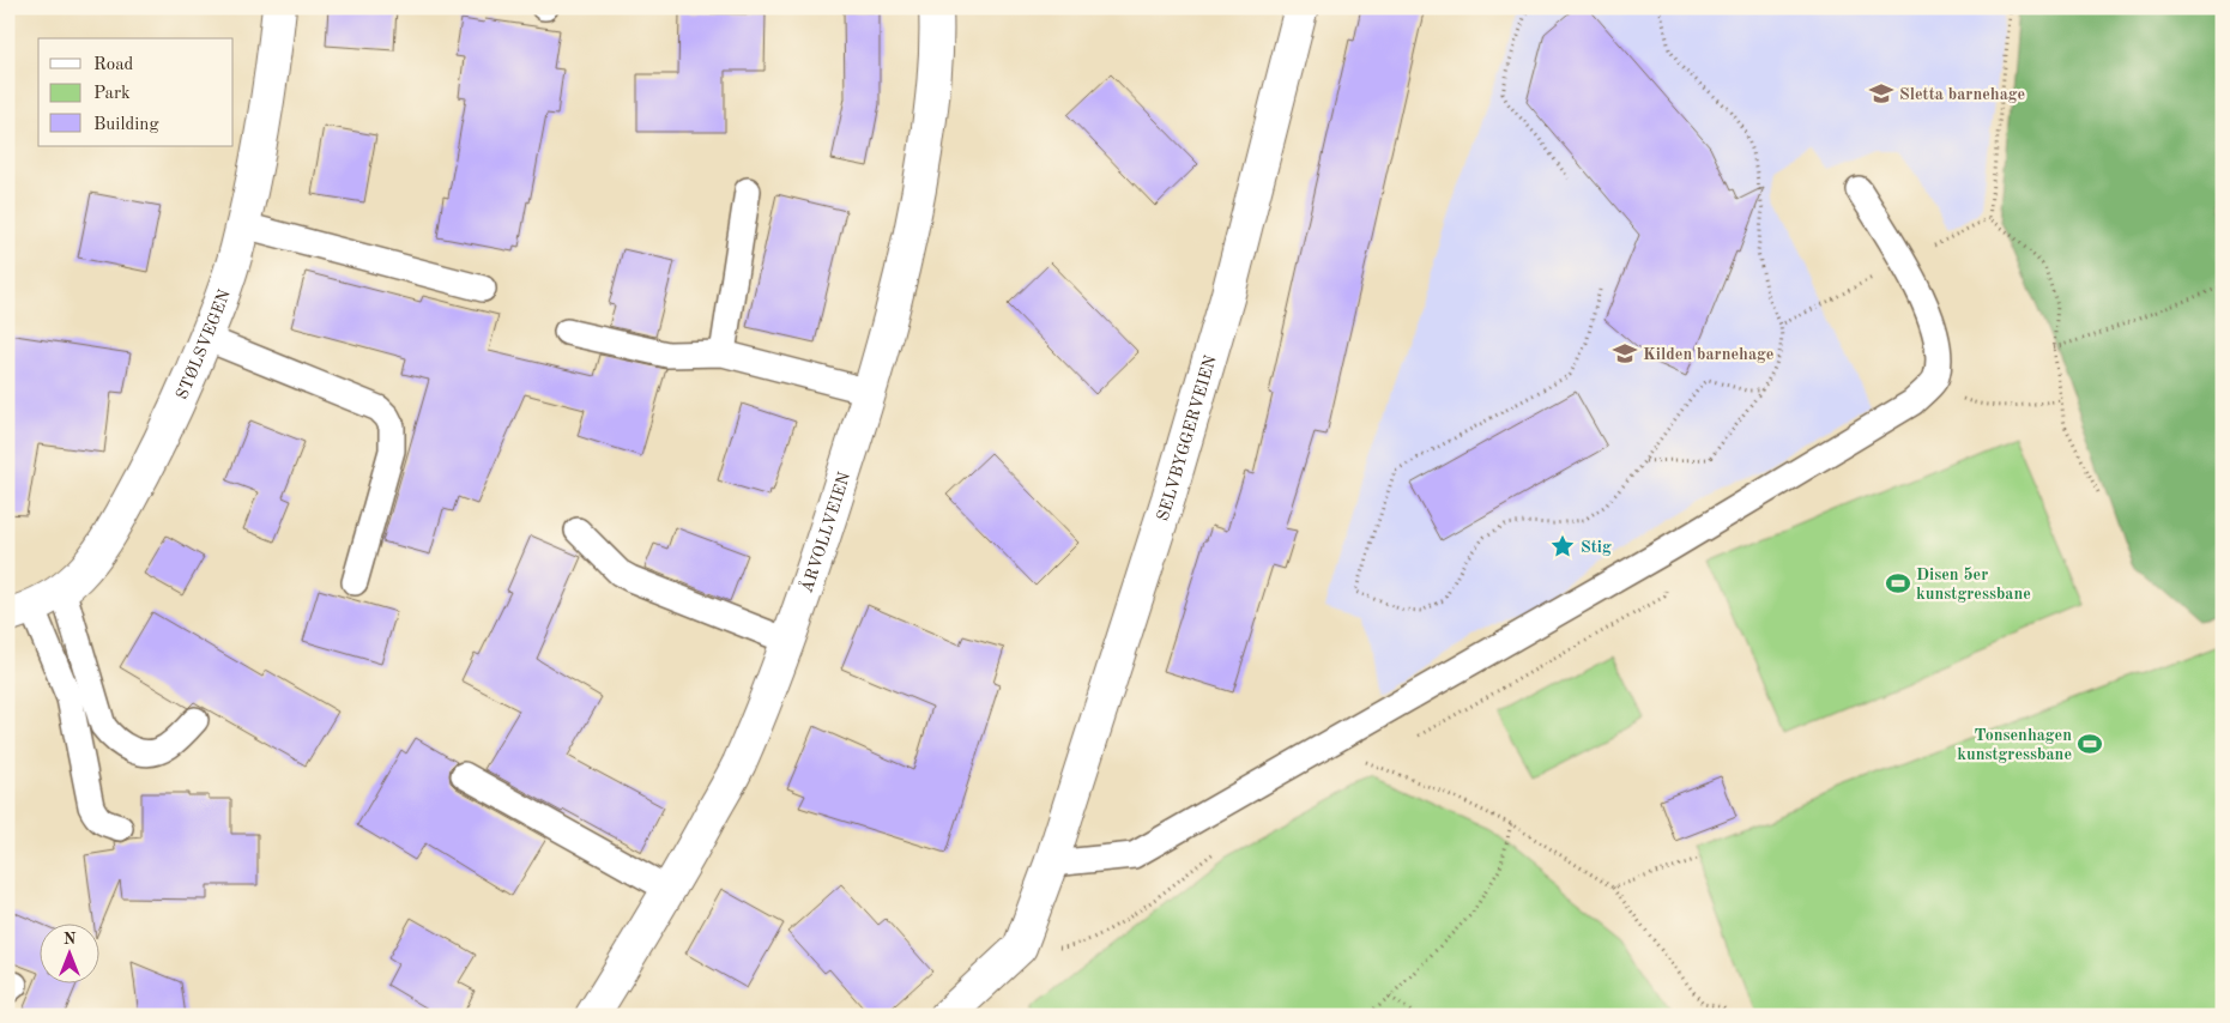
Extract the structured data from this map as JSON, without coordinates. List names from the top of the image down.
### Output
{
  "streets": {
    "street": ["STØLSVEGEN", "SELVBYGGERVEIEN", "ÅRVOLLVEIEN"]
  },
  "places": {
    "school or university": ["Sletta barnehage", "Kilden barnehage"],
    "place": ["Stig"],
    "sports": ["Disen 5er kunstgressbane", "Tonsenhagen kunstgressbane"]
  },
  "legend": ["Road", "Park", "Building"],
  "north": "top"
}
